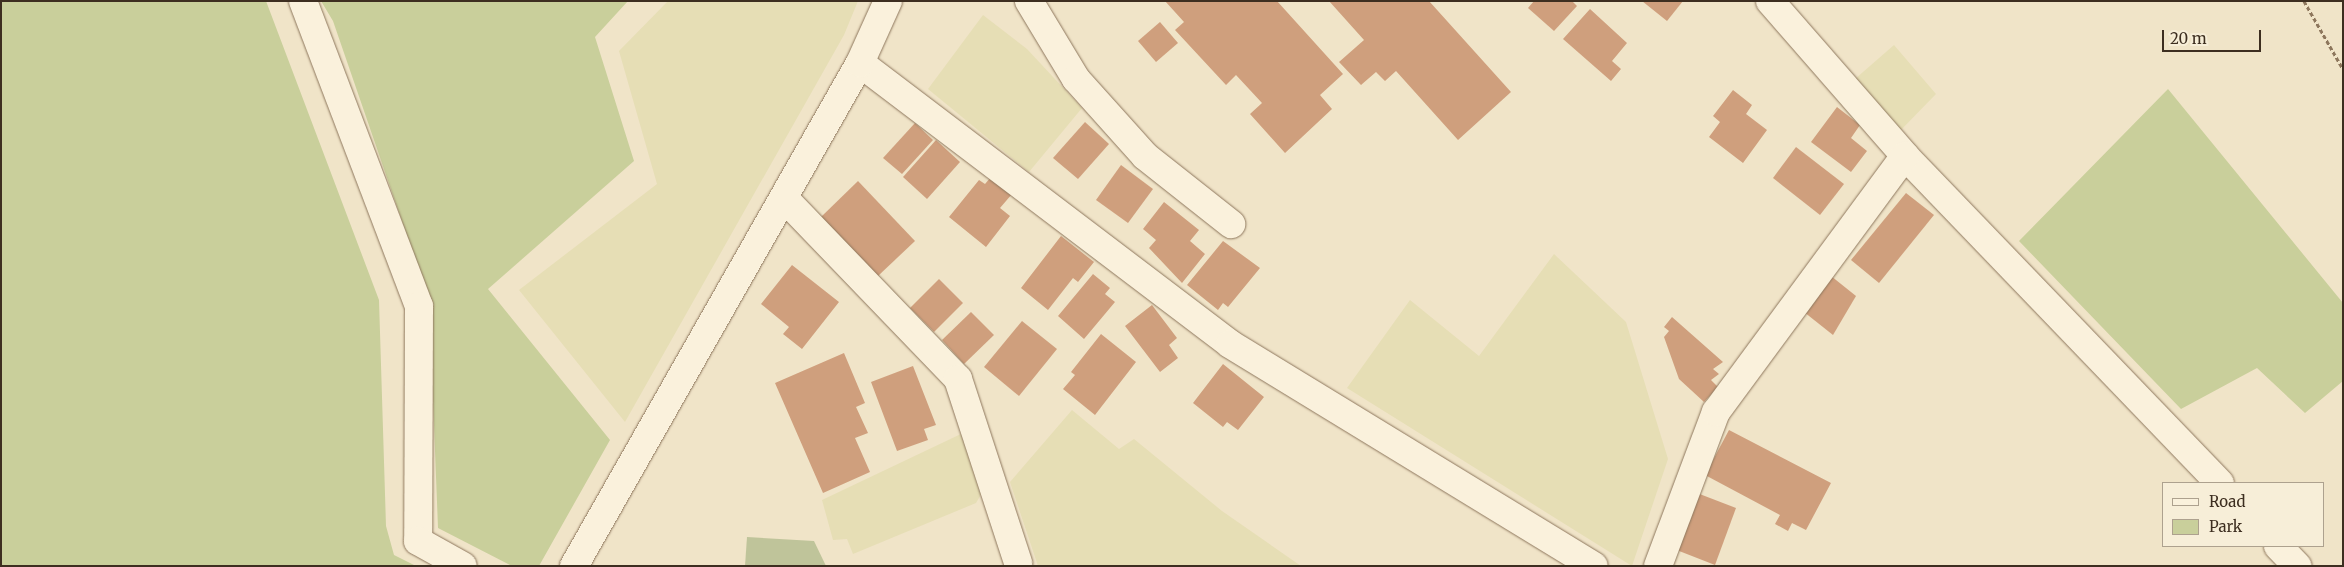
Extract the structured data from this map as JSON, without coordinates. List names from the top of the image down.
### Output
{
  "legend": ["Road", "Park"],
  "scale_bar": "20 m"
}
